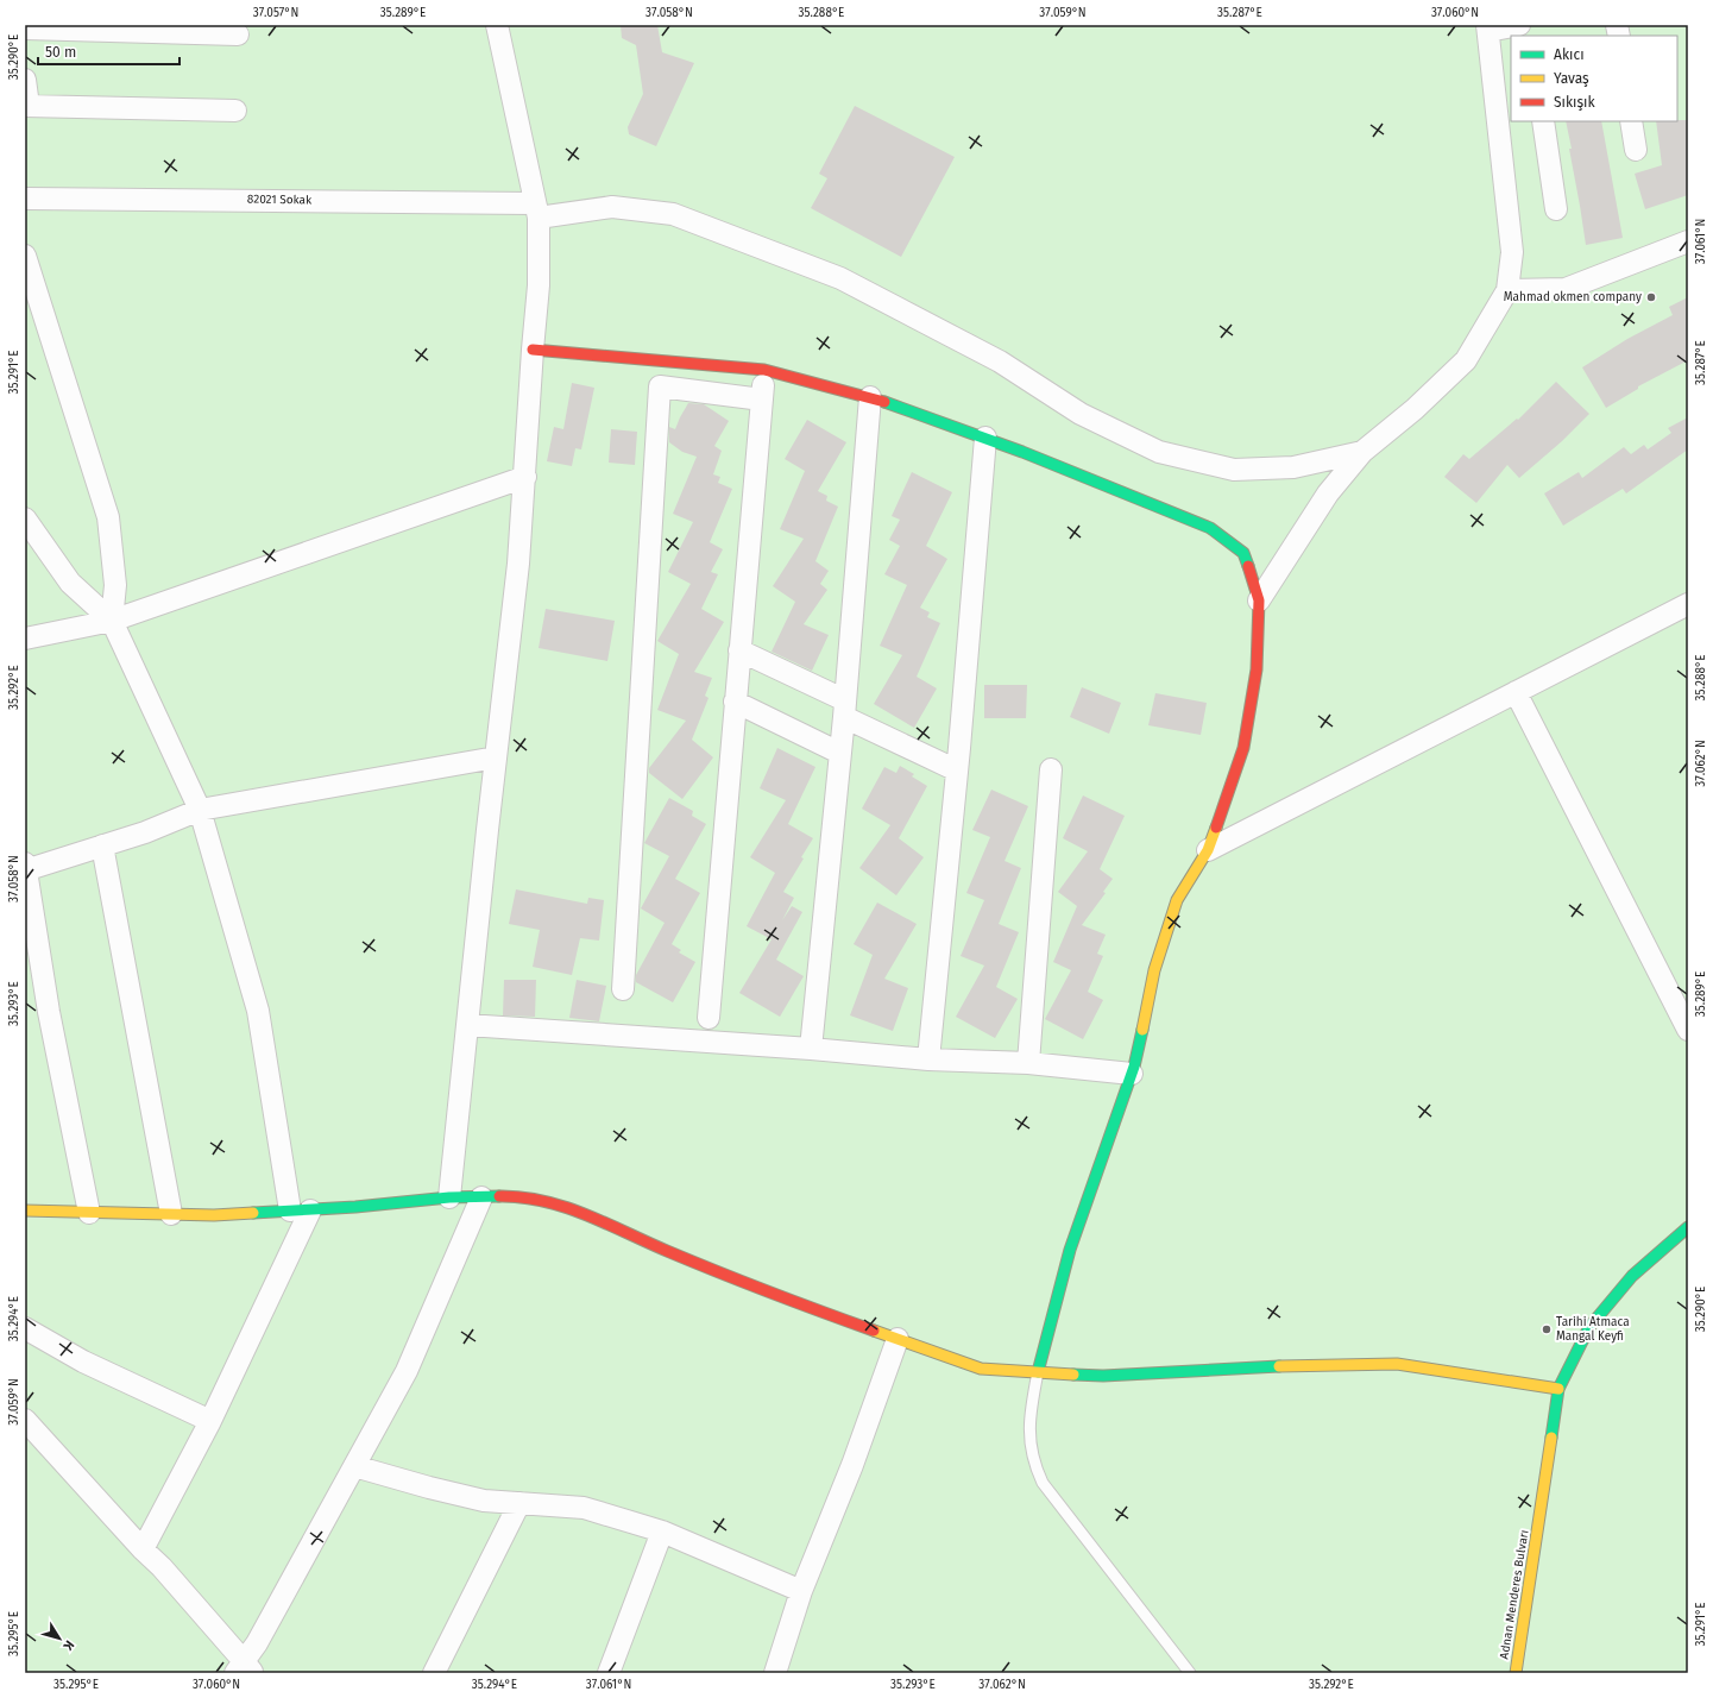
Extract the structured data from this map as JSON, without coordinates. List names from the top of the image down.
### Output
{
  "streets": {
    "street": ["82021 Sokak", "Adnan Menderes Bulvarı"]
  },
  "places": ["Mahmad okmen company", "Tarihi Atmaca Mangal Keyfi"],
  "legend": ["Akıcı", "Yavaş", "Sıkışık"],
  "scale_bar": "50 m",
  "north": "bottom right",
  "coordinates": [
    "37.057°N",
    "35.289°E",
    "37.058°N",
    "35.288°E",
    "37.059°N",
    "35.287°E",
    "37.060°N",
    "35.290°E",
    "37.061°N",
    "35.291°E",
    "35.292°E",
    "37.062°N",
    "35.293°E",
    "35.294°E",
    "35.295°E"
  ]
}
